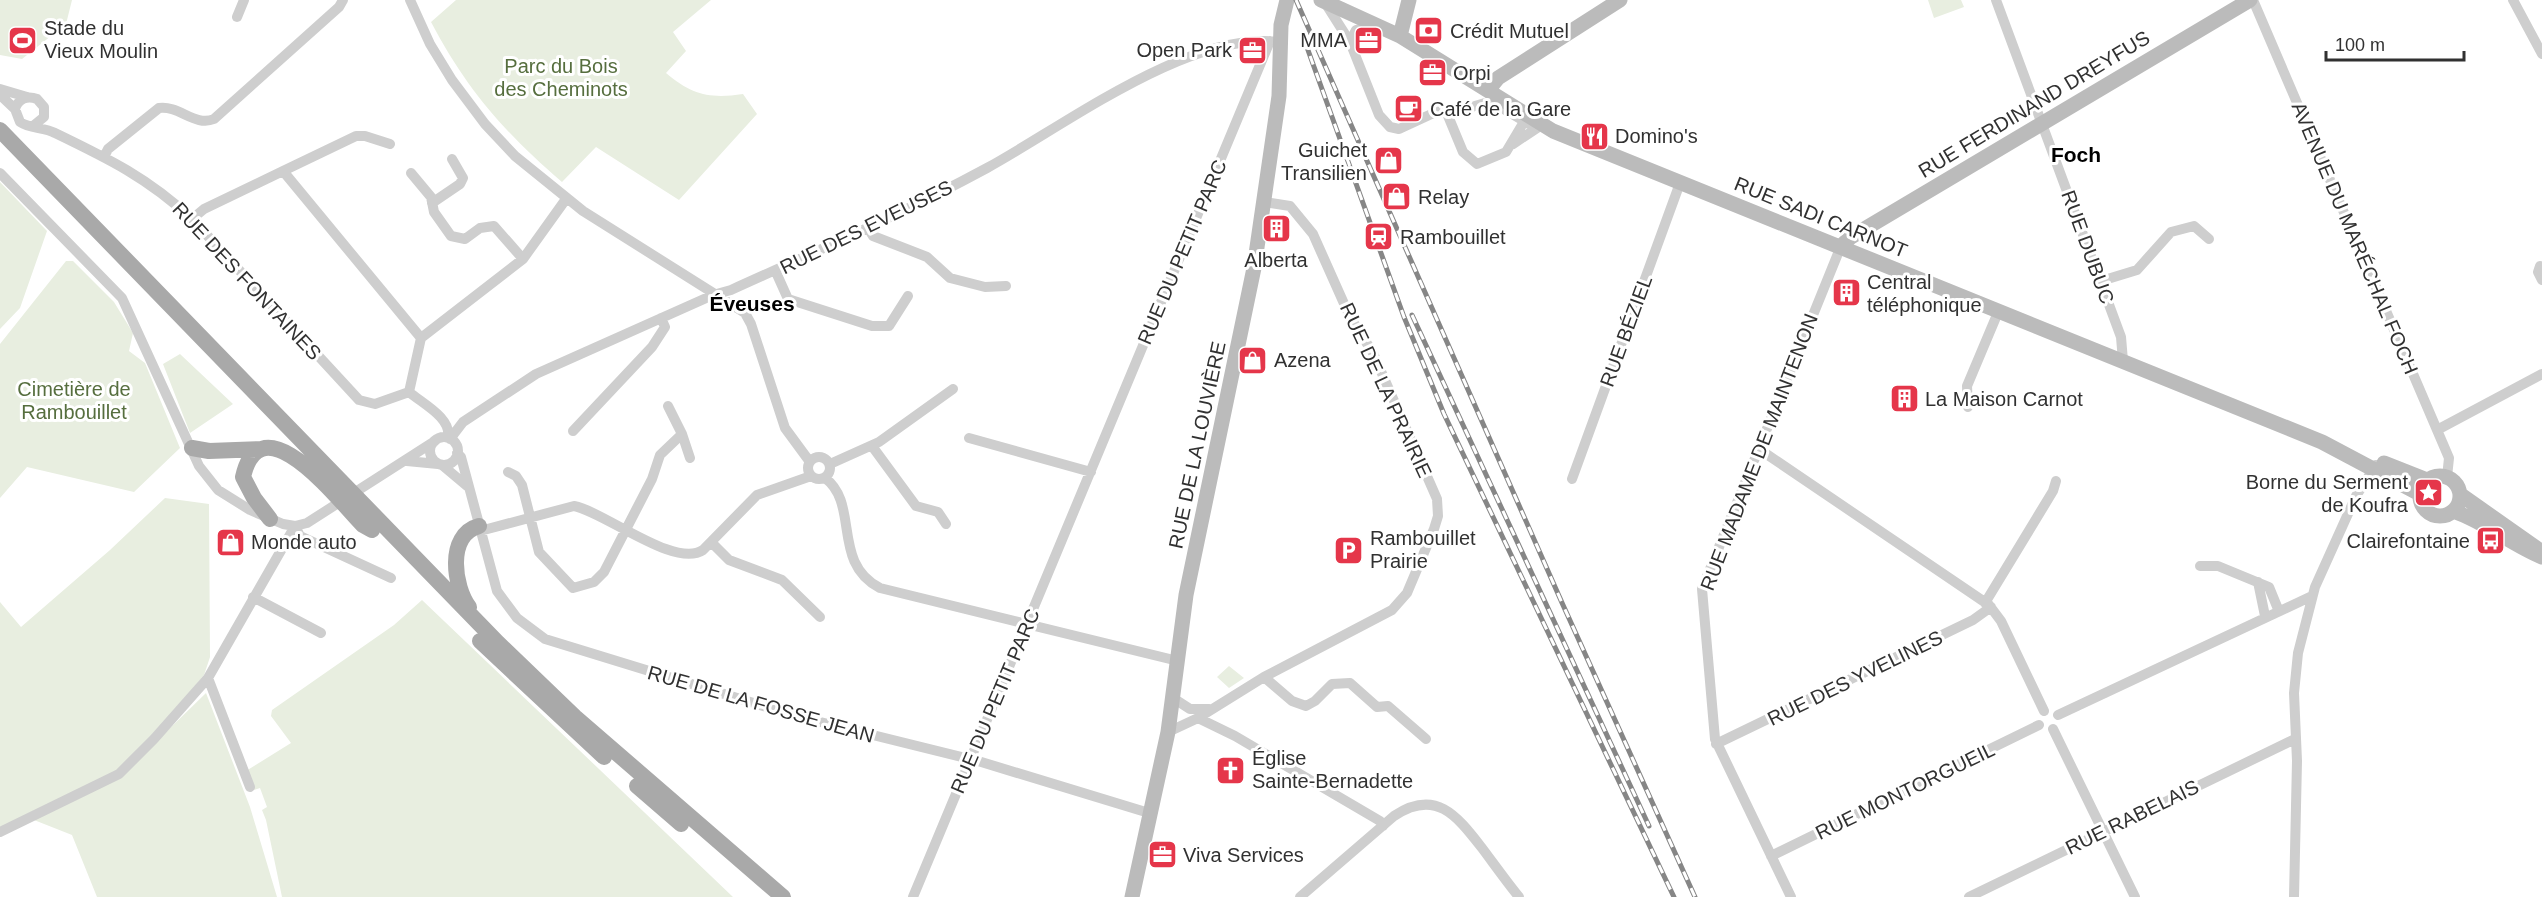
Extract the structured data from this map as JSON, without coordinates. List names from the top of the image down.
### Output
{
  "streets": {
    "main road": ["RUE FERDINAND DREYFUS", "RUE SADI CARNOT", "RUE DE LA LOUVIÈRE"],
    "street": [
      "RUE DES EVEUSES",
      "AVENUE DU MARÉCHAL FOCH",
      "RUE DUBUC",
      "RUE DU PETIT PARC",
      "RUE DES FONTAINES",
      "RUE BÉZIEL",
      "RUE DE LA PRAIRIE",
      "RUE MADAME DE MAINTENON",
      "RUE DES YVELINES",
      "RUE DE LA FOSSE JEAN",
      "RUE MONTORGUEIL",
      "RUE RABELAIS"
    ]
  },
  "crossings": [
    ["RUE FERDINAND DREYFUS", "RUE SADI CARNOT"],
    ["RUE FERDINAND DREYFUS", "AVENUE DU MARÉCHAL FOCH"],
    ["RUE FERDINAND DREYFUS", "RUE DUBUC"],
    ["RUE FERDINAND DREYFUS", "RUE MADAME DE MAINTENON"],
    ["RUE SADI CARNOT", "AVENUE DU MARÉCHAL FOCH"],
    ["RUE SADI CARNOT", "RUE DUBUC"],
    ["RUE SADI CARNOT", "RUE BÉZIEL"],
    ["RUE SADI CARNOT", "RUE MADAME DE MAINTENON"],
    ["RUE DES EVEUSES", "RUE DU PETIT PARC"],
    ["RUE DES EVEUSES", "RUE DE LA LOUVIÈRE"],
    ["RUE DES EVEUSES", "RUE DE LA FOSSE JEAN"],
    ["RUE DU PETIT PARC", "RUE DE LA LOUVIÈRE"],
    ["RUE DU PETIT PARC", "RUE DE LA FOSSE JEAN"],
    ["RUE DE LA PRAIRIE", "RUE DE LA LOUVIÈRE"],
    ["RUE DE LA LOUVIÈRE", "RUE DE LA FOSSE JEAN"],
    ["RUE MADAME DE MAINTENON", "RUE DES YVELINES"],
    ["RUE MADAME DE MAINTENON", "RUE MONTORGUEIL"]
  ],
  "districts": ["Foch", "Éveuses"],
  "parks": ["Parc du Bois des Cheminots", "Cimetière de Rambouillet"],
  "places": {
    "bank": ["Crédit Mutuel"],
    "sports": ["Stade du Vieux Moulin"],
    "office": [
      "MMA",
      "Open Park",
      "Orpi",
      "Viva Services"
    ],
    "cafe": ["Café de la Gare"],
    "restaurant": ["Domino's"],
    "shop": [
      "Guichet Transilien",
      "Relay",
      "Azena",
      "Monde auto"
    ],
    "building": ["Alberta", "Central téléphonique", "La Maison Carnot"],
    "station": ["Rambouillet"],
    "place": ["Borne du Serment de Koufra"],
    "bus stop": ["Clairefontaine"],
    "parking": ["Rambouillet Prairie"],
    "church": ["Église Sainte-Bernadette"]
  },
  "scale_bar": "100 m"
}
